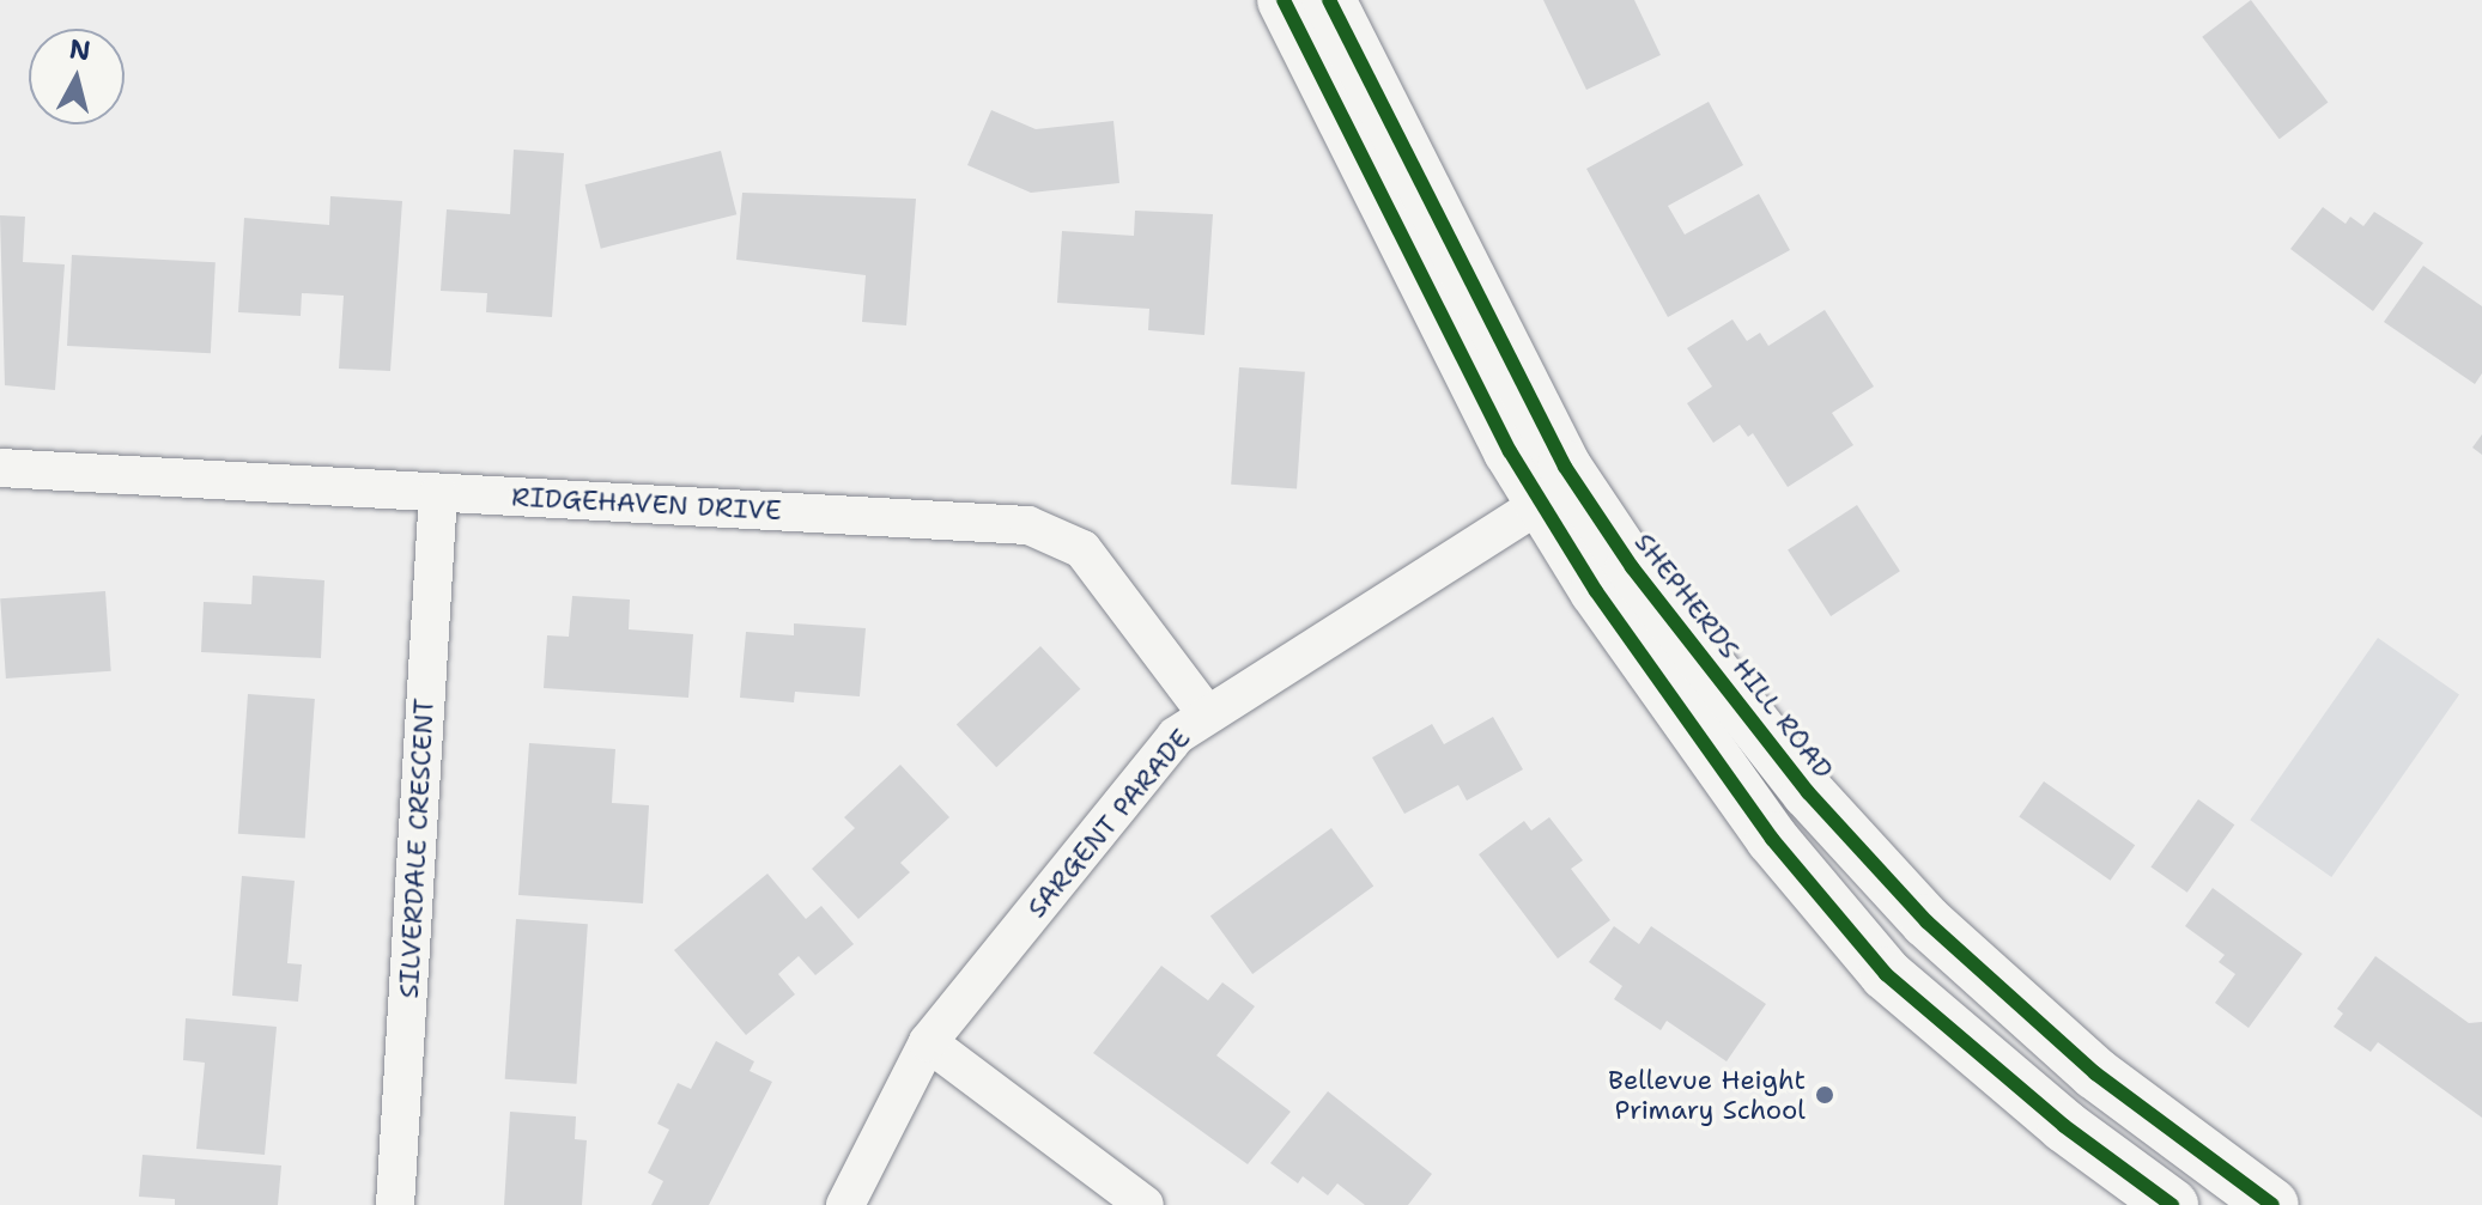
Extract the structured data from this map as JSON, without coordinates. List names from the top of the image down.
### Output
{
  "streets": {
    "main road": ["SHEPHERDS HILL ROAD"],
    "street": ["RIDGEHAVEN DRIVE", "SARGENT PARADE", "SILVERDALE CRESCENT"]
  },
  "crossings": [
    ["RIDGEHAVEN DRIVE", "SARGENT PARADE"],
    ["RIDGEHAVEN DRIVE", "SILVERDALE CRESCENT"],
    ["SHEPHERDS HILL ROAD", "SARGENT PARADE"]
  ],
  "places": ["Bellevue Height Primary School"],
  "north": "top"
}
